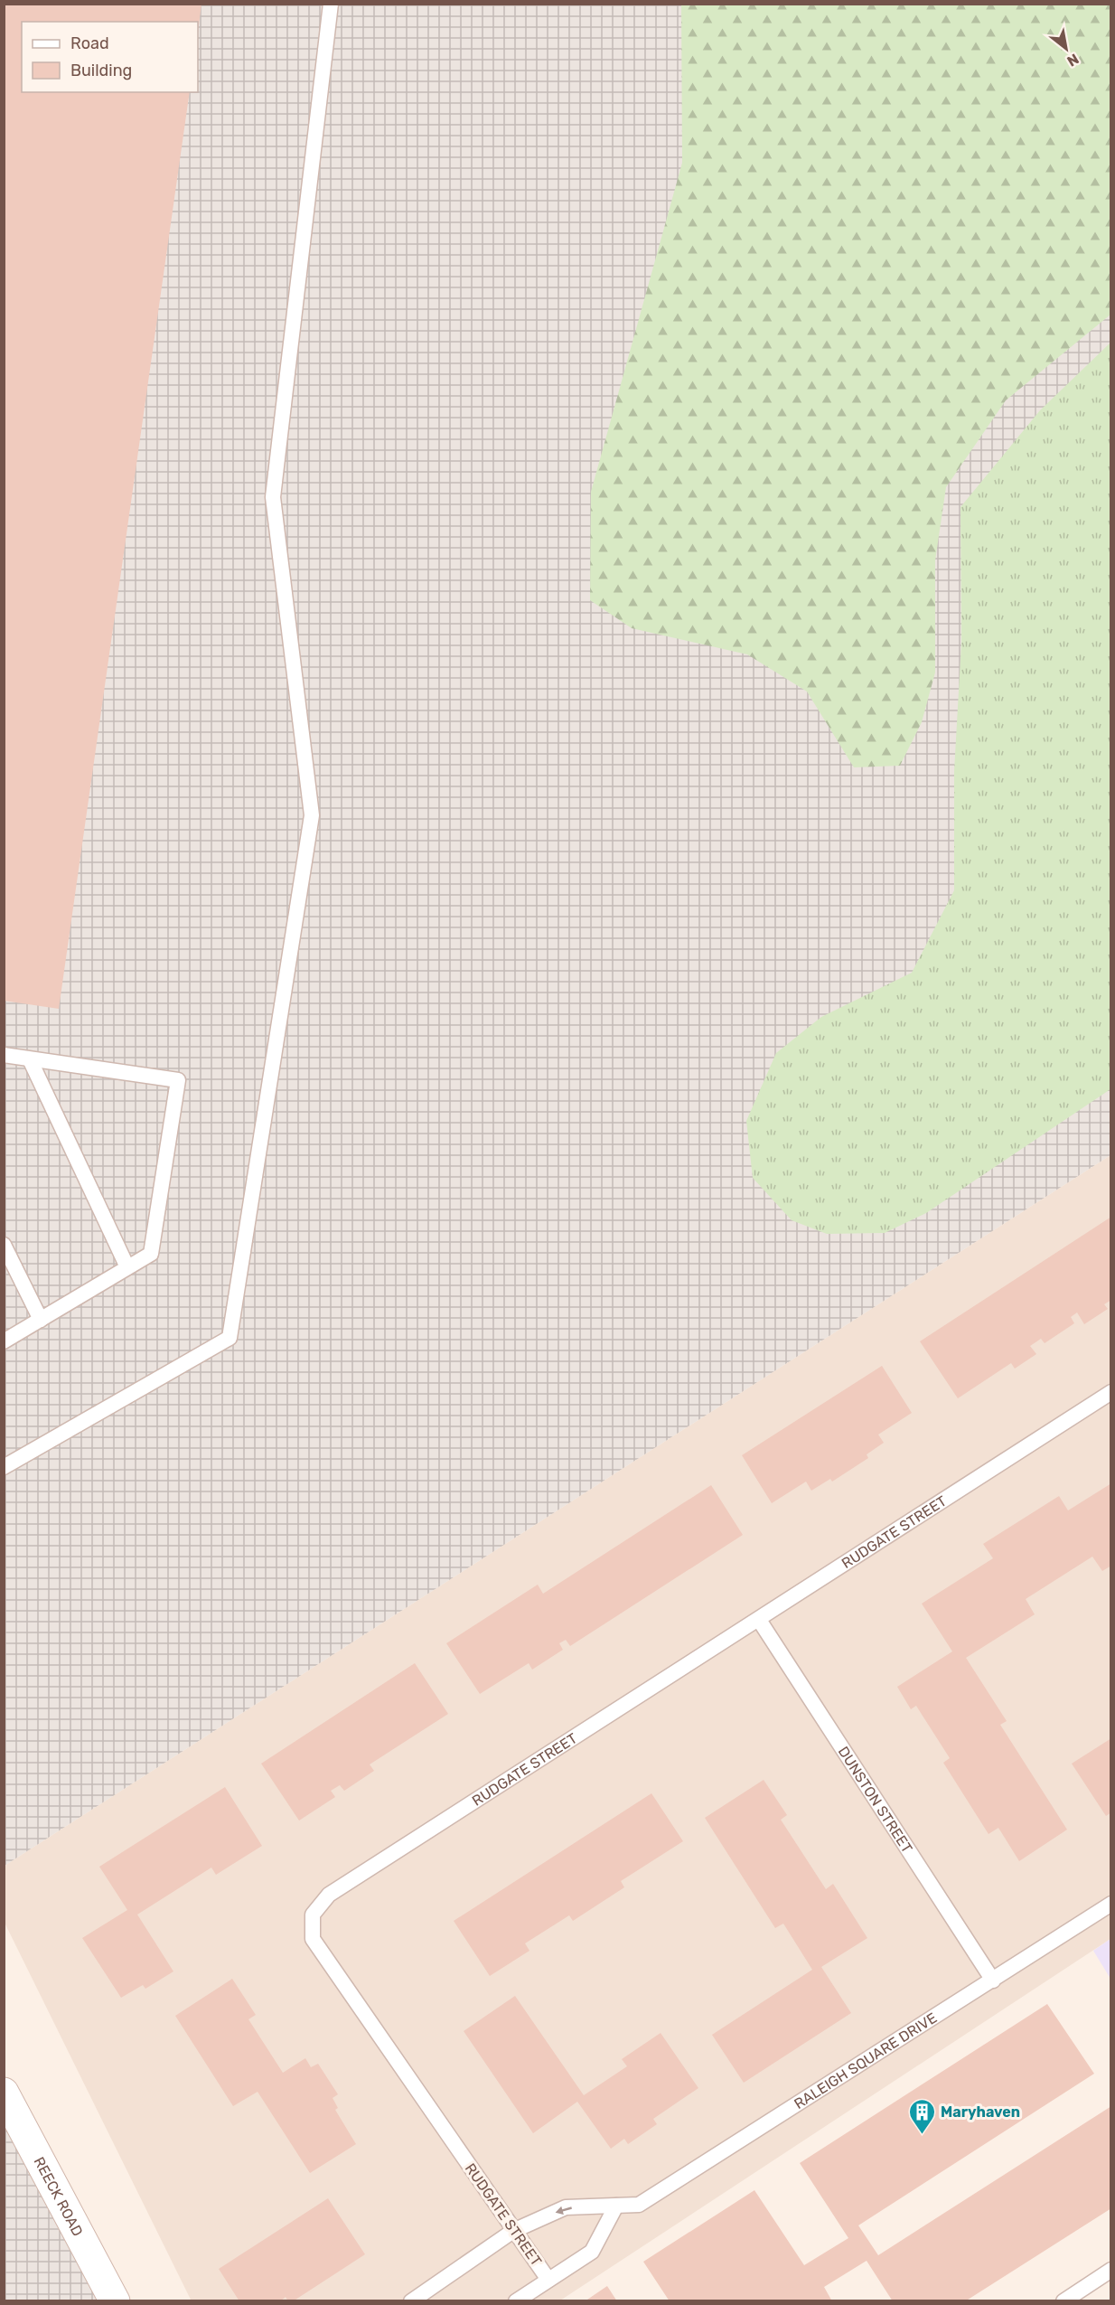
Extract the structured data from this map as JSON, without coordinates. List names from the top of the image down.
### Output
{
  "streets": {
    "street": ["REECK ROAD"],
    "lane": ["RUDGATE STREET", "DUNSTON STREET", "RALEIGH SQUARE DRIVE"]
  },
  "crossings": [
    ["RUDGATE STREET", "DUNSTON STREET"],
    ["RUDGATE STREET", "RALEIGH SQUARE DRIVE"],
    ["DUNSTON STREET", "RALEIGH SQUARE DRIVE"]
  ],
  "places": {
    "building": ["Maryhaven"]
  },
  "legend": ["Road", "Building"],
  "north": "bottom right"
}
